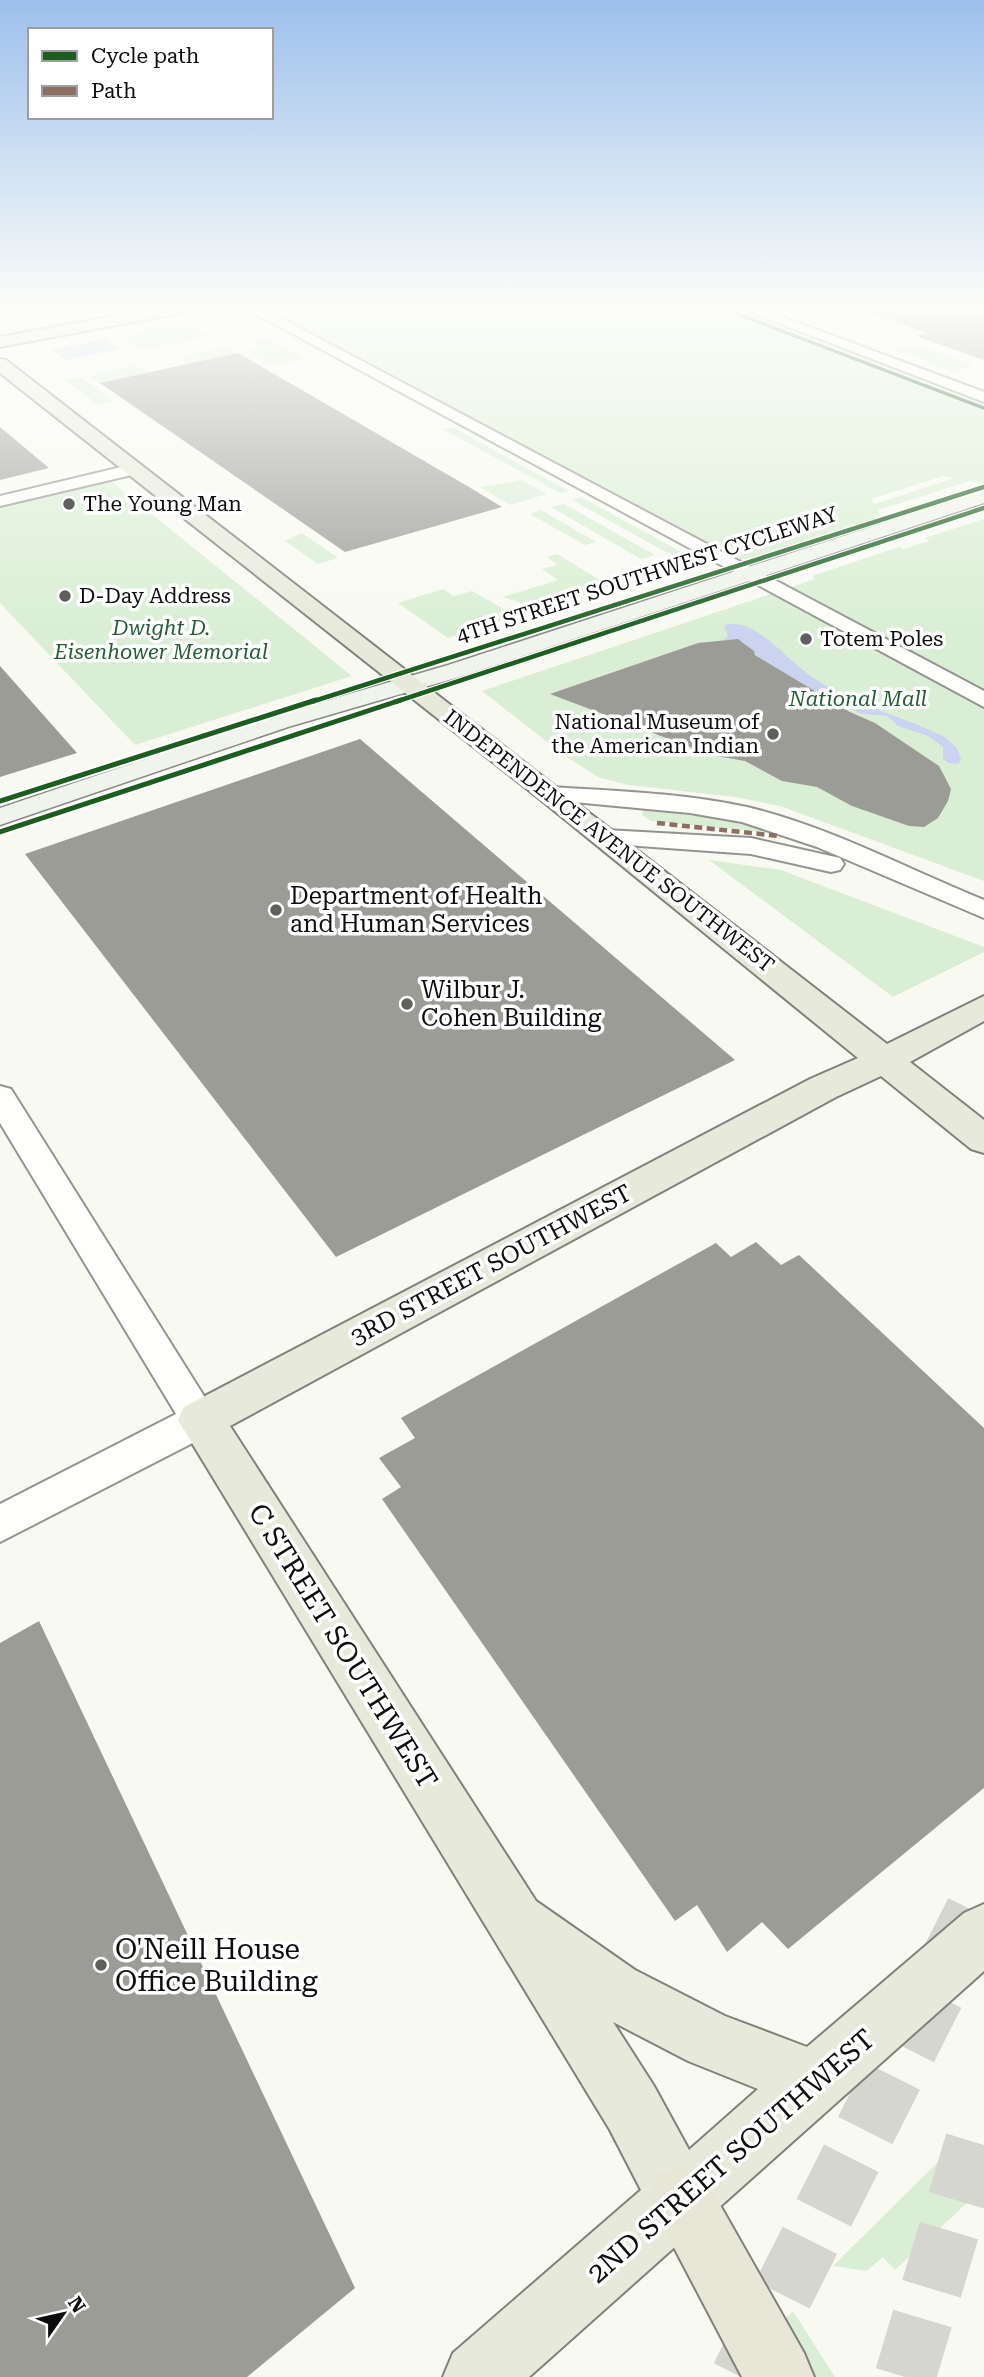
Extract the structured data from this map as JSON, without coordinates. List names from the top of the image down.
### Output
{
  "streets": {
    "main road": [
      "INDEPENDENCE AVENUE SOUTHWEST",
      "3RD STREET SOUTHWEST",
      "C STREET SOUTHWEST",
      "2ND STREET SOUTHWEST"
    ],
    "cycle path": ["4TH STREET SOUTHWEST CYCLEWAY"]
  },
  "crossings": [
    ["INDEPENDENCE AVENUE SOUTHWEST", "3RD STREET SOUTHWEST"],
    ["3RD STREET SOUTHWEST", "C STREET SOUTHWEST"],
    ["C STREET SOUTHWEST", "2ND STREET SOUTHWEST"]
  ],
  "parks": ["Dwight D. Eisenhower Memorial", "National Mall"],
  "places": [
    "The Young Man",
    "D-Day Address",
    "Totem Poles",
    "National Museum of the American Indian",
    "Department of Health and Human Services",
    "Wilbur J. Cohen Building",
    "O'Neill House Office Building"
  ],
  "legend": ["Cycle path", "Path"],
  "north": "top right"
}
